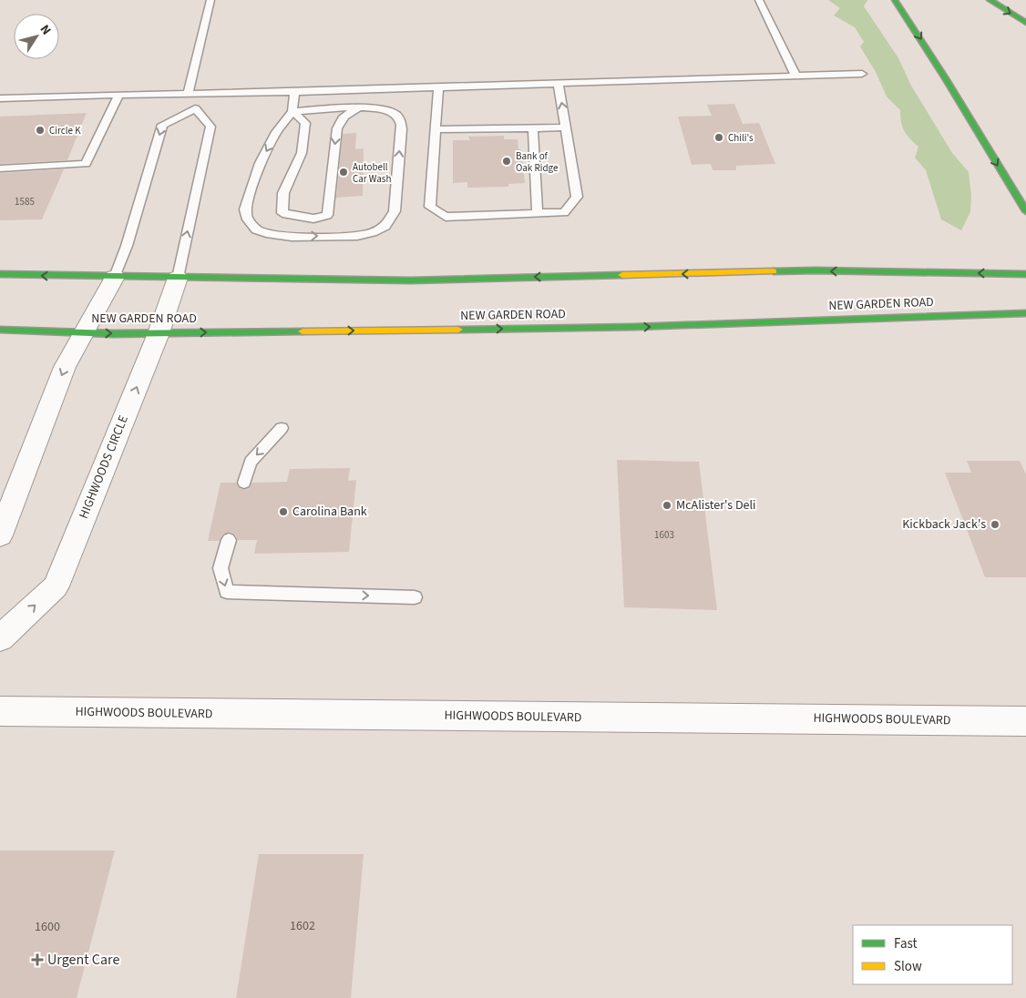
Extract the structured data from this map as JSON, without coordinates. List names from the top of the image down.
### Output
{
  "streets": {
    "main road": ["NEW GARDEN ROAD"],
    "street": ["HIGHWOODS CIRCLE", "HIGHWOODS BOULEVARD"]
  },
  "crossings": [
    ["NEW GARDEN ROAD", "HIGHWOODS CIRCLE"]
  ],
  "places": {
    "other": [
      "Circle K",
      "Chili's",
      "Bank of Oak Ridge",
      "Autobell Car Wash",
      "McAlister's Deli",
      "Carolina Bank",
      "Kickback Jack's"
    ],
    "health": ["Urgent Care"]
  },
  "house_numbers": [
    "1585",
    "1603",
    "1602",
    "1600"
  ],
  "legend": ["Fast", "Slow"],
  "north": "top right"
}
